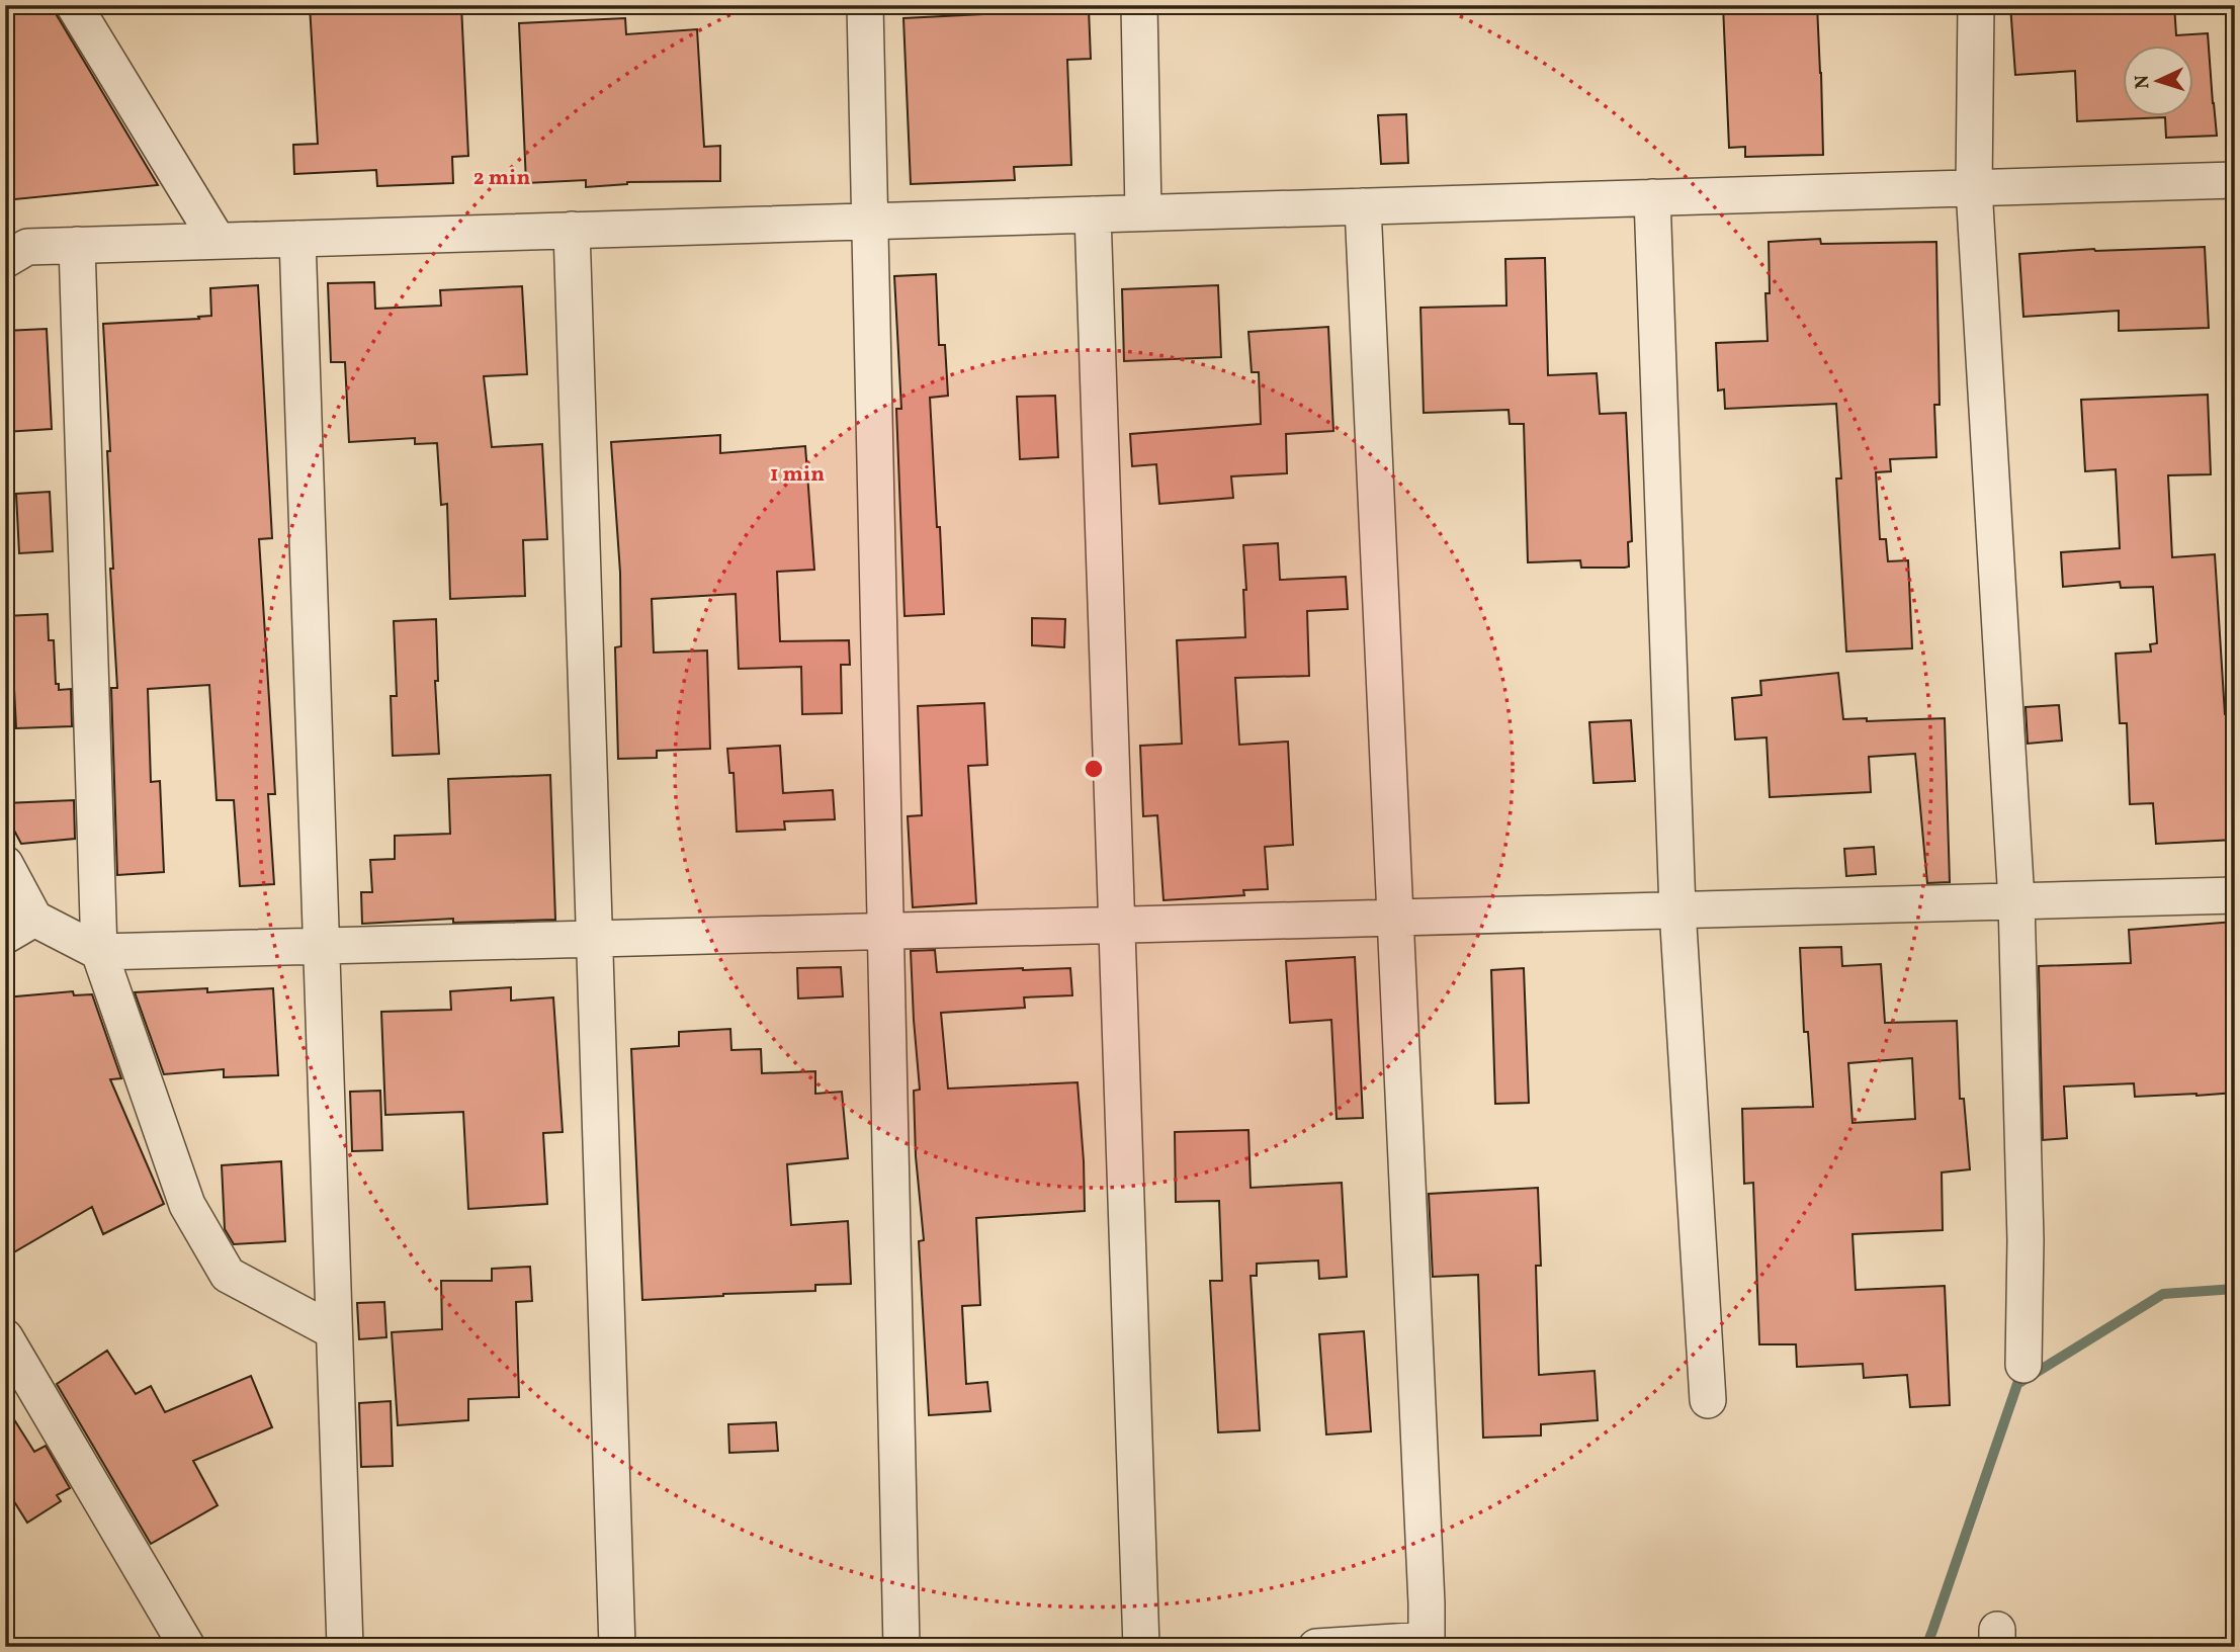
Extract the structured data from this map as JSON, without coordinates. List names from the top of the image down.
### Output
{
  "north": "left",
  "rings": ["2 min", "1 min"]
}
